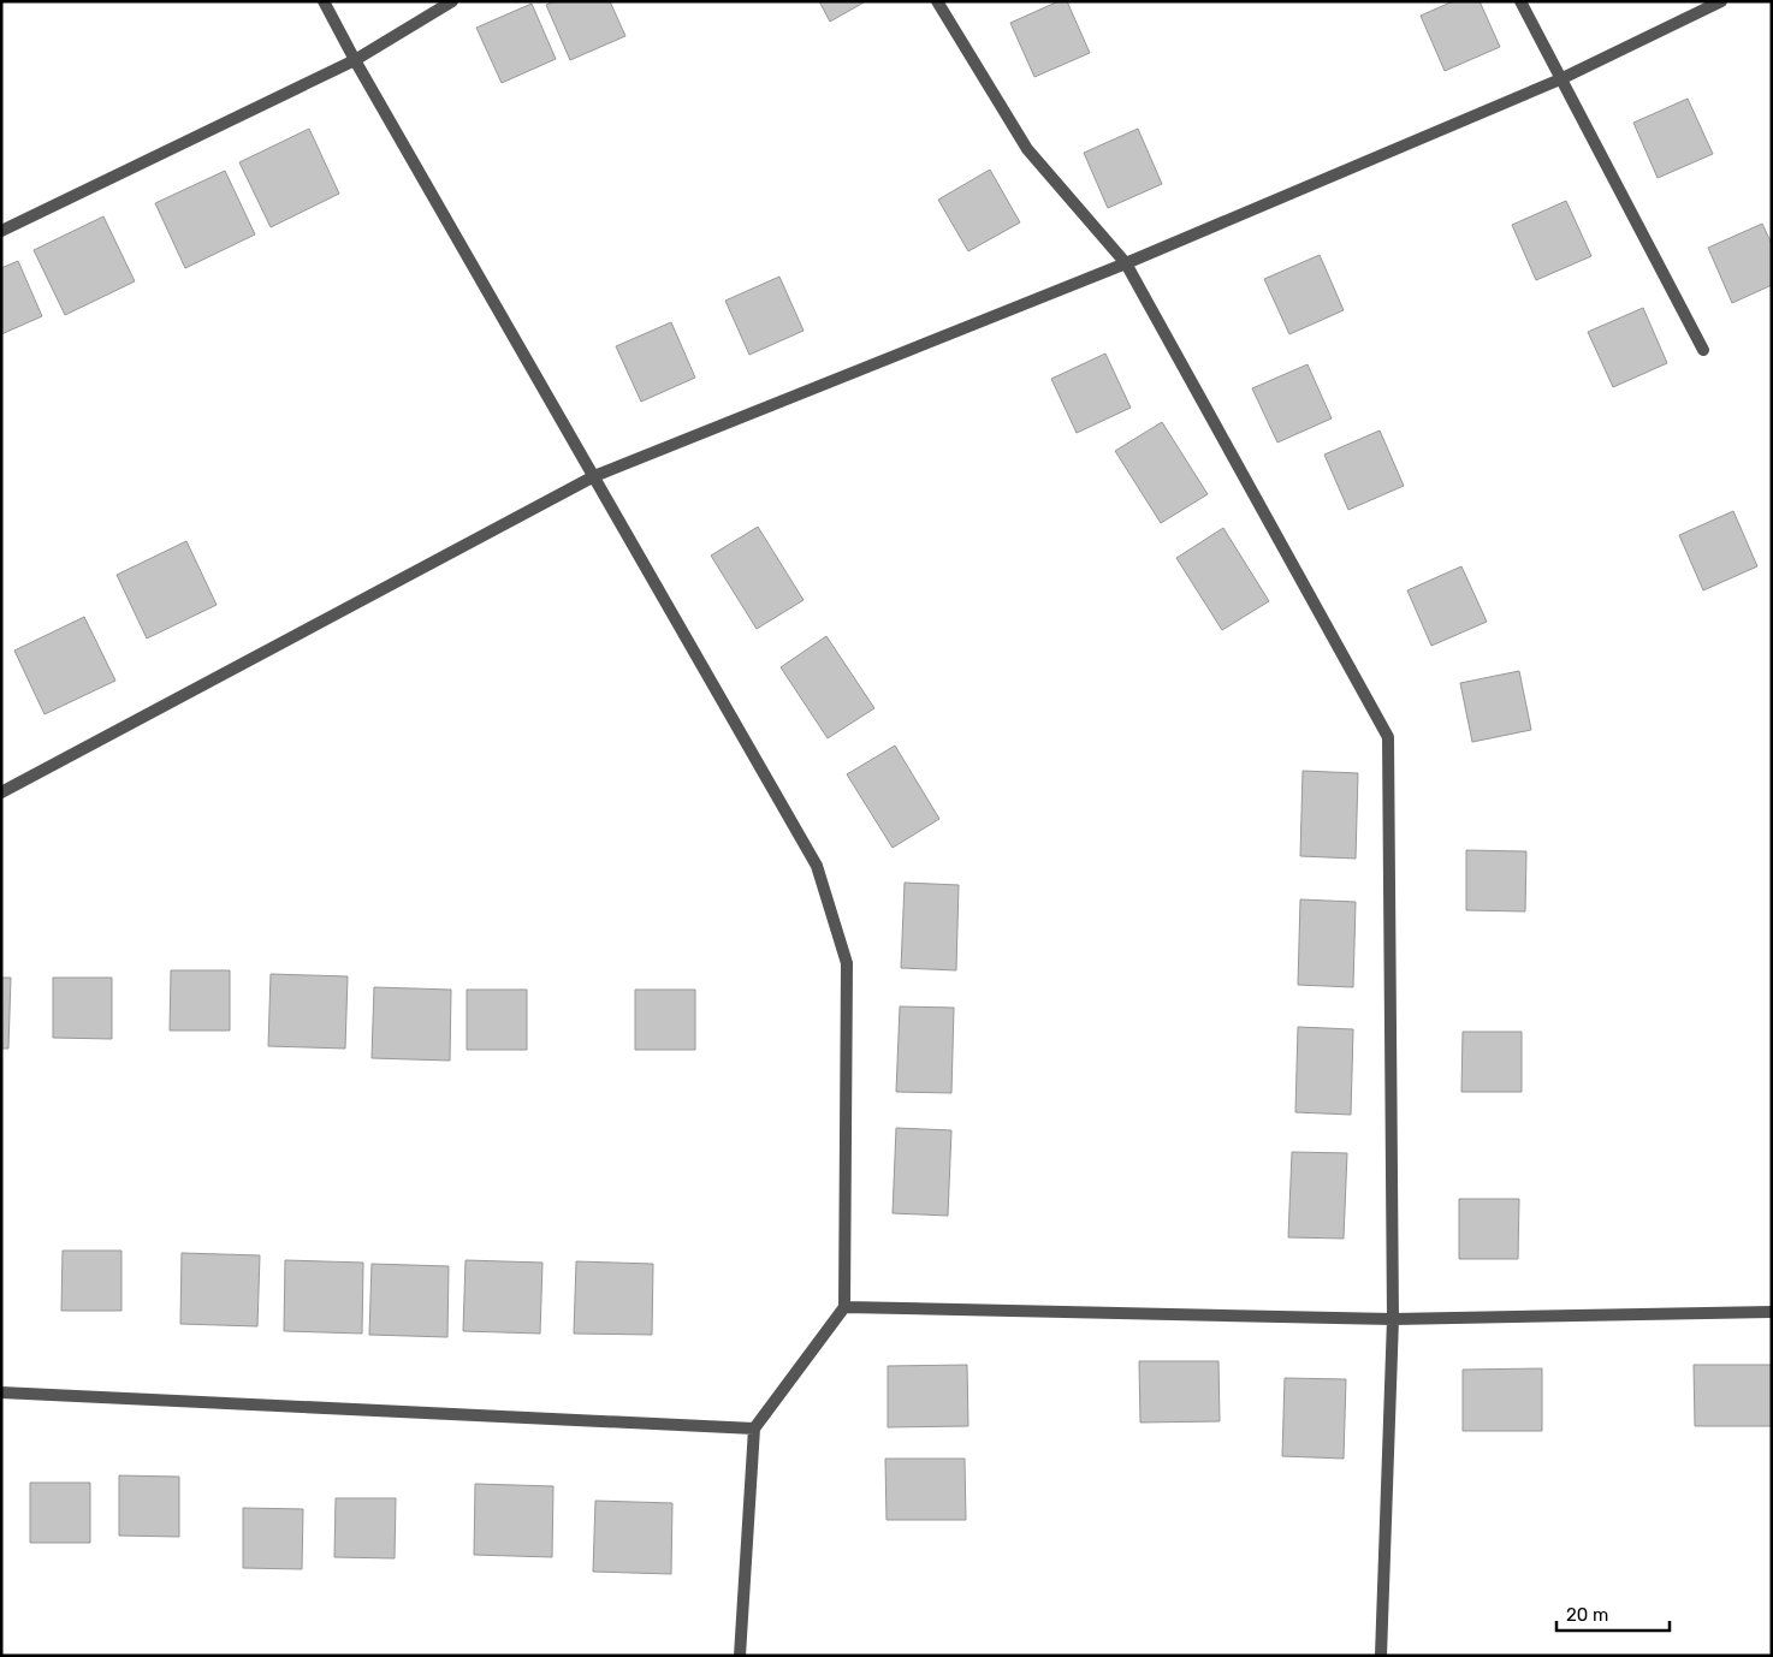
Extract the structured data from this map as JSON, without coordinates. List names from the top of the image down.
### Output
{
  "scale_bar": "20 m"
}
